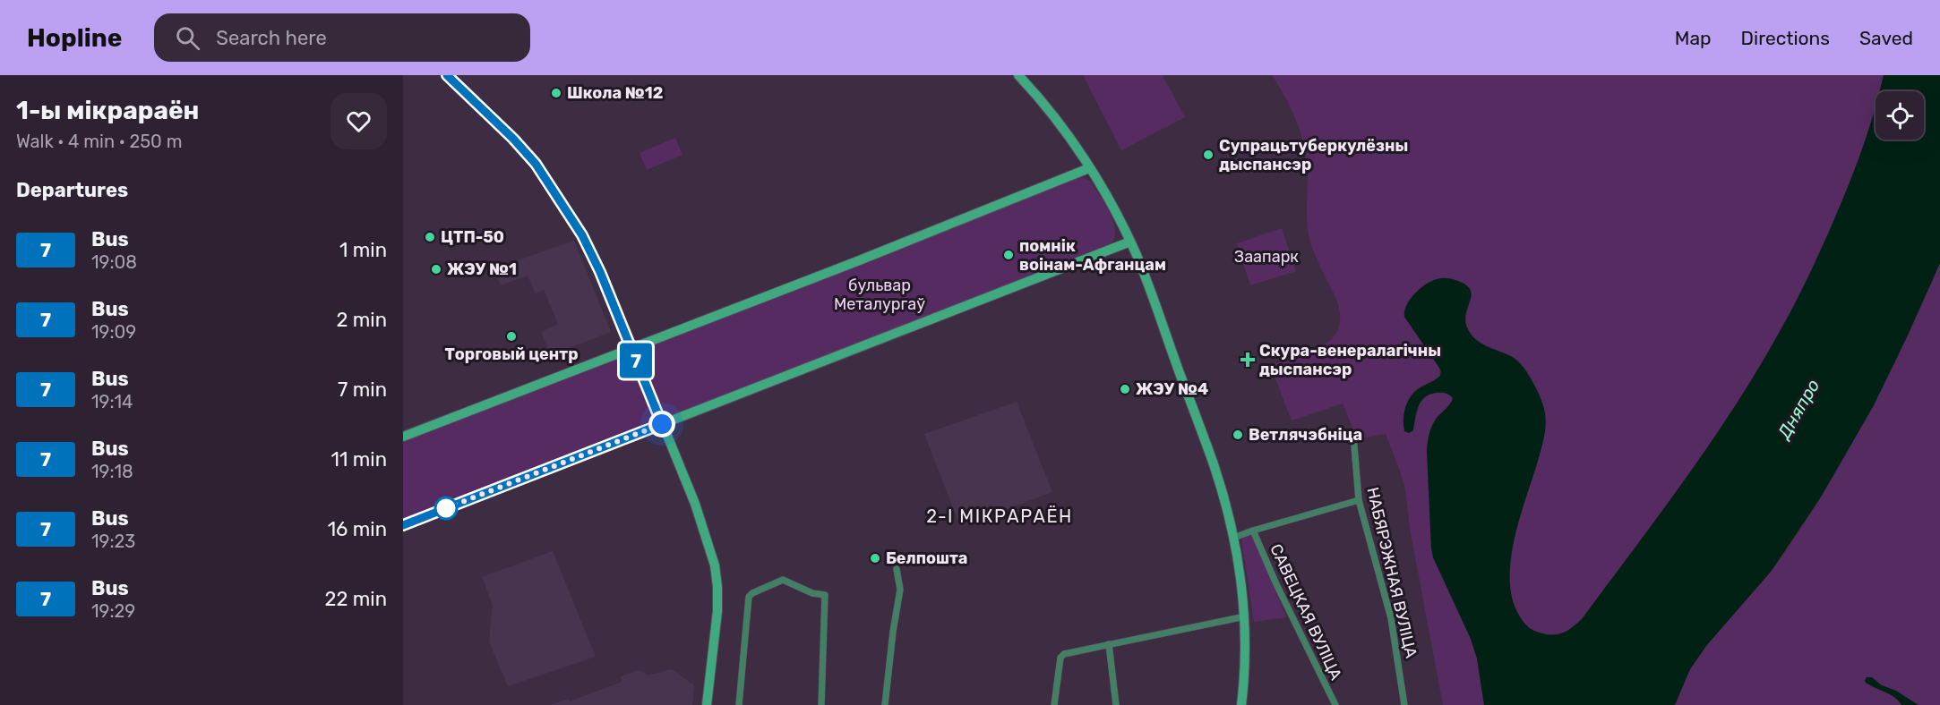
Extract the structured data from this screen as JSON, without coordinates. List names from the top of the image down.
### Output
{
  "streets": {
    "street": ["НАБЯРЭЖНАЯ ВУЛІЦА", "САВЕЦКАЯ ВУЛІЦА"]
  },
  "districts": ["2-І МІКРАРАЁН"],
  "water": ["Дняпро"],
  "parks": ["Заапарк", "бульвар Металургаў"],
  "places": {
    "other": [
      "Школа №12",
      "Супрацьтуберкулёзны дыспансэр",
      "ЦТП-50",
      "помнік воінам-Афганцам",
      "ЖЭУ №1",
      "Торговый центр",
      "ЖЭУ №4",
      "Ветлячэбніца",
      "Белпошта"
    ],
    "health": ["Скура-венералагічны дыспансэр"]
  },
  "lines": ["bus line 7"],
  "page": {
    "header": "Hopline",
    "search": "Search here",
    "nav": ["Map", "Directions", "Saved"],
    "heading": [
      ["1-ы мікрараён", "Walk · 4 min · 250 m"],
      "Departures"
    ],
    "on_map": "7",
    "list": [
      {
        "mark": "7",
        "name": "Bus",
        "note": "19:08",
        "value": "1 min"
      },
      {
        "mark": "7",
        "name": "Bus",
        "note": "19:09",
        "value": "2 min"
      },
      {
        "mark": "7",
        "name": "Bus",
        "note": "19:14",
        "value": "7 min"
      },
      {
        "mark": "7",
        "name": "Bus",
        "note": "19:18",
        "value": "11 min"
      },
      {
        "mark": "7",
        "name": "Bus",
        "note": "19:23",
        "value": "16 min"
      },
      {
        "mark": "7",
        "name": "Bus",
        "note": "19:29",
        "value": "22 min"
      }
    ]
  }
}
